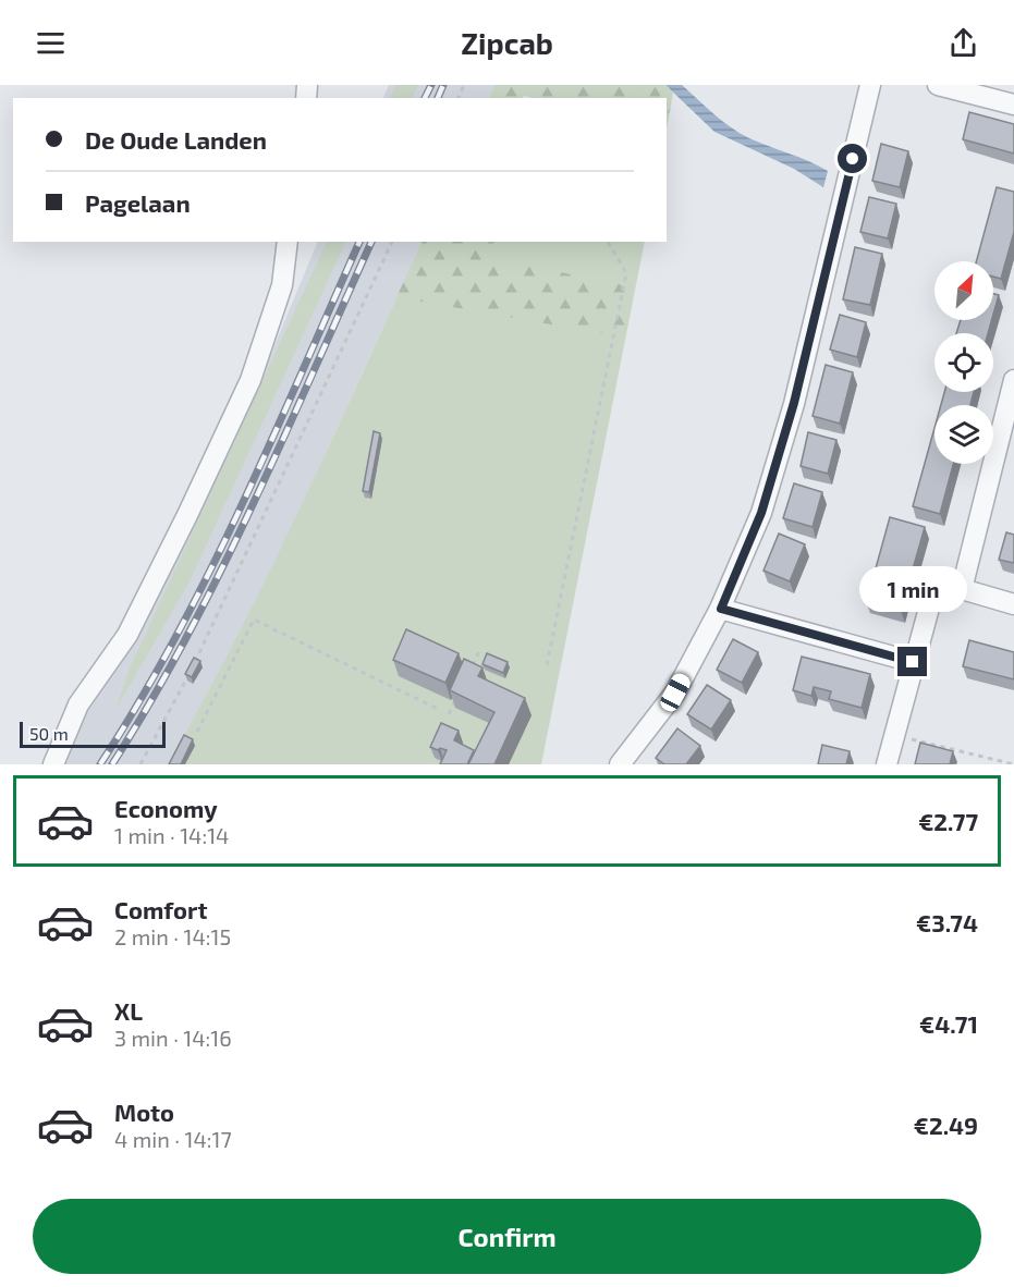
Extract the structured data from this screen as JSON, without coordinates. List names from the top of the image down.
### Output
{
  "scale_bar": "50 m",
  "north": "top right",
  "page": {
    "header": "Zipcab",
    "banner": ["De Oude Landen", "Pagelaan"],
    "bubble": "1 min",
    "scale": "50 m",
    "list": [
      {
        "name": "Economy",
        "note": "1 min · 14:14",
        "value": "€2.77"
      },
      {
        "name": "Comfort",
        "note": "2 min · 14:15",
        "value": "€3.74"
      },
      {
        "name": "XL",
        "note": "3 min · 14:16",
        "value": "€4.71"
      },
      {
        "name": "Moto",
        "note": "4 min · 14:17",
        "value": "€2.49"
      }
    ],
    "buttons": "Confirm"
  }
}
